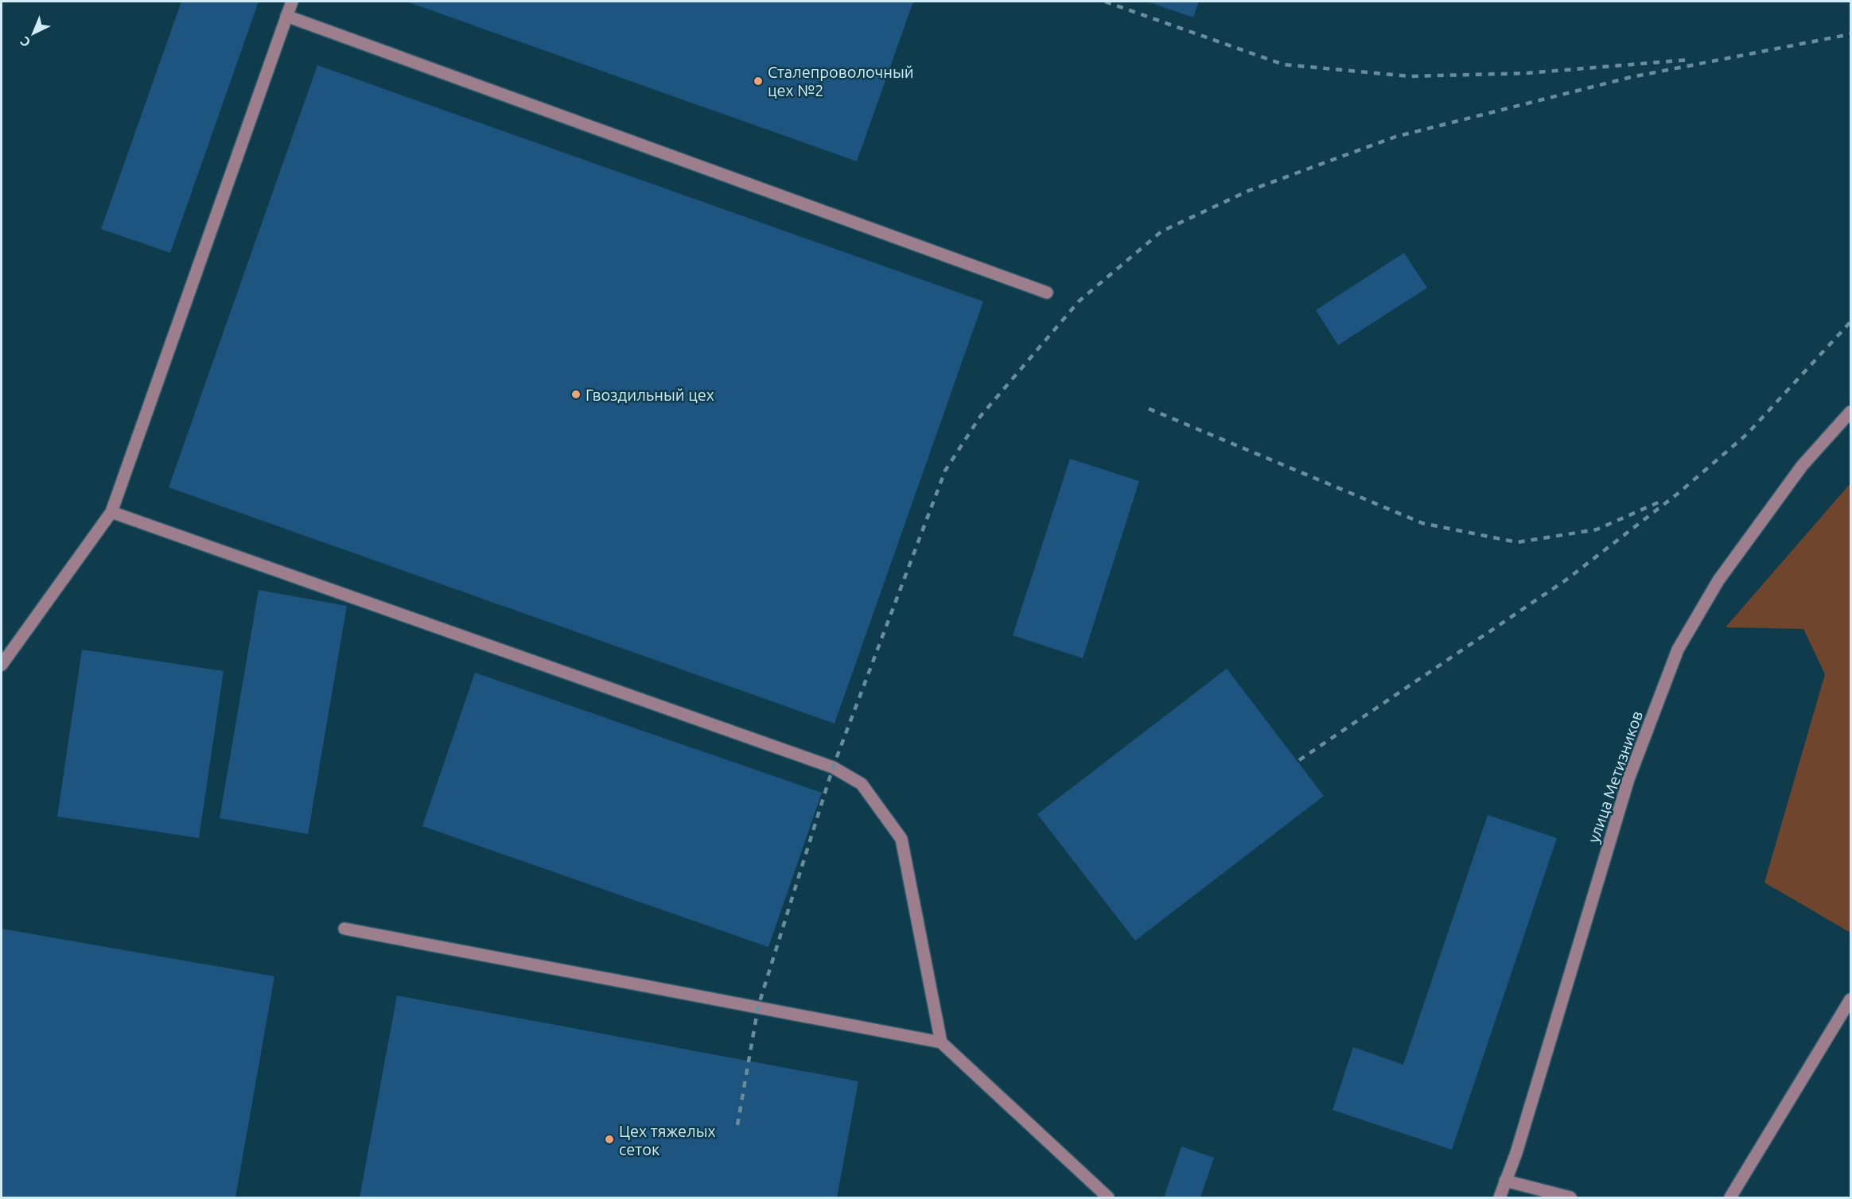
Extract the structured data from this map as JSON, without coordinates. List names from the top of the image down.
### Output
{
  "streets": {
    "street": ["улица Метизников"]
  },
  "places": ["Сталепроволочный цех №2", "Гвоздильный цех", "Цех тяжелых сеток"],
  "north": "bottom left"
}
